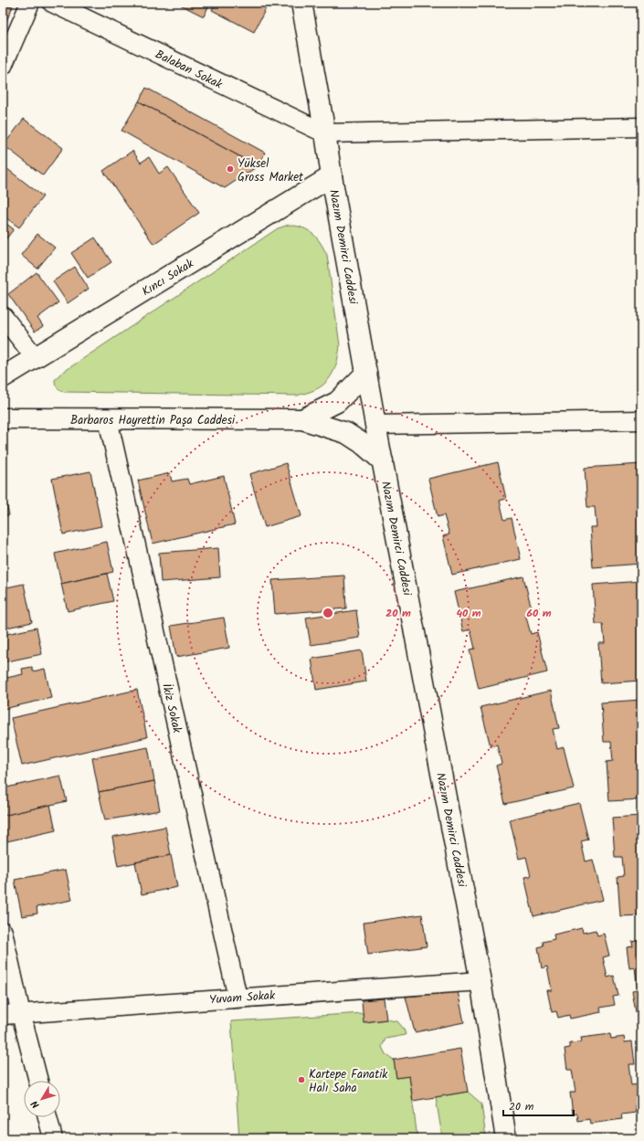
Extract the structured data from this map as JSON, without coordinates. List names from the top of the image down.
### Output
{
  "streets": {
    "main road": ["Nazım Demirci Caddesi", "Kıncı Sokak", "Barbaros Hayrettin Paşa Caddesi"],
    "street": ["Balaban Sokak", "İkiz Sokak", "Yuvam Sokak"]
  },
  "crossings": [
    ["Balaban Sokak", "Nazım Demirci Caddesi"],
    ["Nazım Demirci Caddesi", "Kıncı Sokak"],
    ["Nazım Demirci Caddesi", "Yuvam Sokak"],
    ["Barbaros Hayrettin Paşa Caddesi", "İkiz Sokak"],
    ["İkiz Sokak", "Yuvam Sokak"]
  ],
  "places": ["Yüksel Gross Market", "Kartepe Fanatik Halı Saha"],
  "scale_bar": "20 m",
  "north": "bottom left",
  "rings": ["20 m", "40 m", "60 m"]
}
